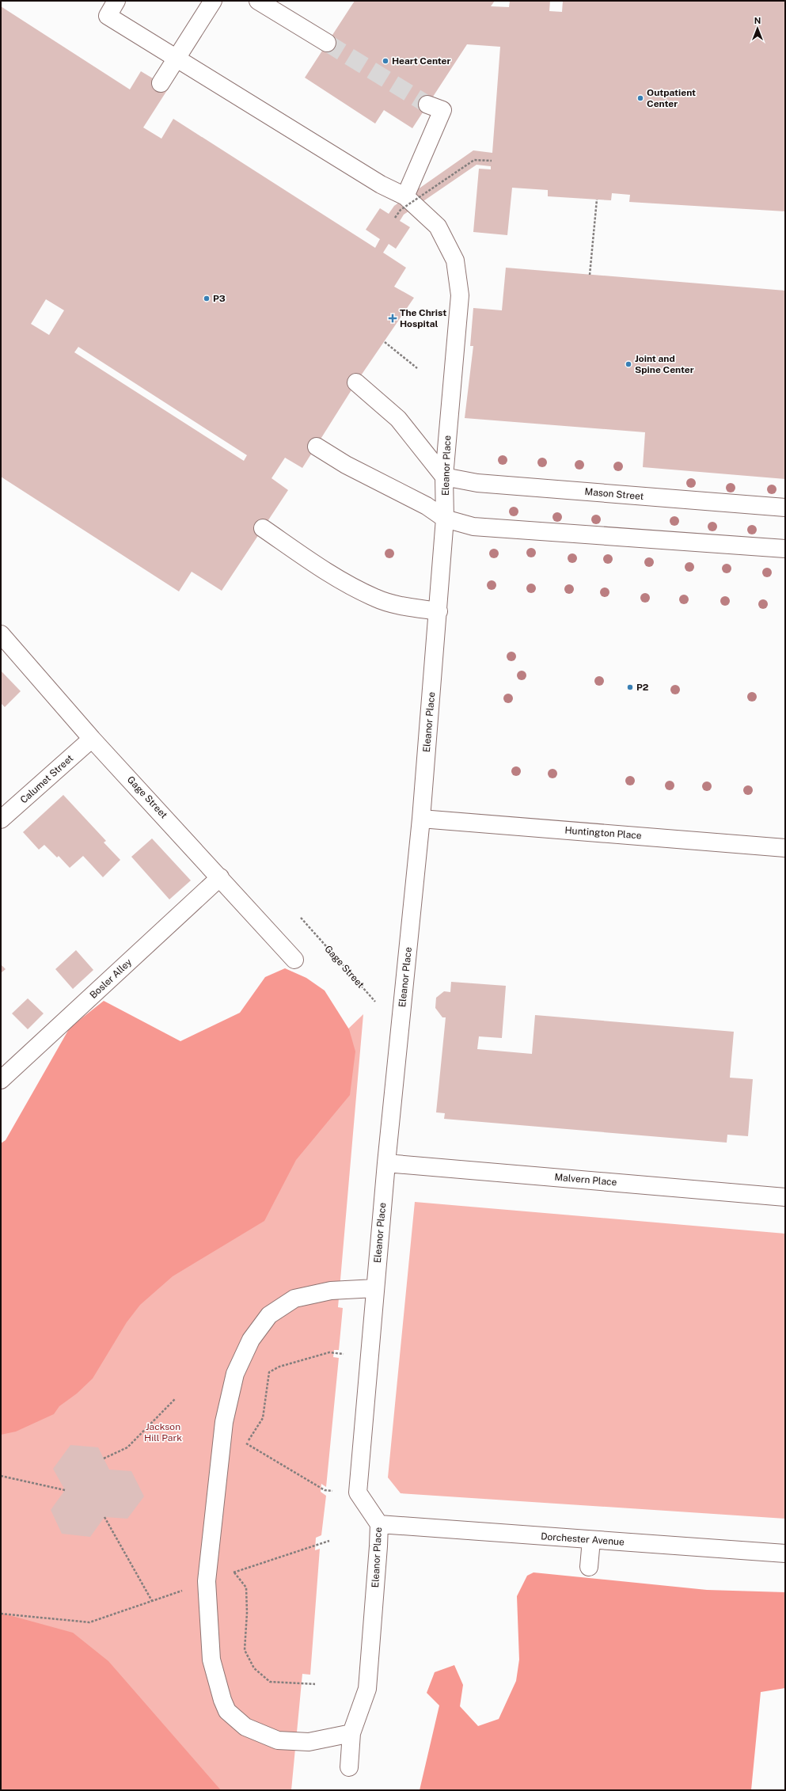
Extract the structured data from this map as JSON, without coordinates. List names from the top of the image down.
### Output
{
  "streets": {
    "street": [
      "Eleanor Place",
      "Mason Street",
      "Calumet Street",
      "Gage Street",
      "Huntington Place",
      "Bosler Alley",
      "Malvern Place",
      "Dorchester Avenue"
    ]
  },
  "crossings": [
    ["Eleanor Place", "Mason Street"],
    ["Eleanor Place", "Huntington Place"],
    ["Eleanor Place", "Malvern Place"],
    ["Eleanor Place", "Dorchester Avenue"],
    ["Calumet Street", "Gage Street"],
    ["Gage Street", "Bosler Alley"]
  ],
  "parks": ["Jackson Hill Park"],
  "places": {
    "other": [
      "Heart Center",
      "Outpatient Center",
      "P3",
      "Joint and Spine Center",
      "P2"
    ],
    "health": ["The Christ Hospital"]
  },
  "north": "top"
}
